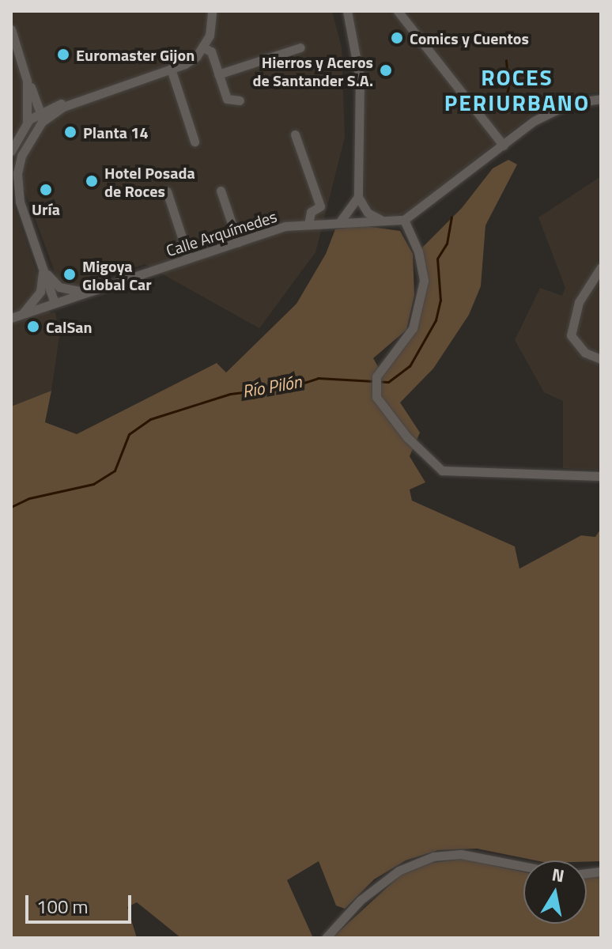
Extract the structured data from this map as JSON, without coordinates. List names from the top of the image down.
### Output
{
  "streets": {
    "street": ["Calle Arquímedes"]
  },
  "districts": ["ROCES PERIURBANO"],
  "water": ["Río Pilón"],
  "places": [
    "Comics y Cuentos",
    "Euromaster Gijon",
    "Hierros y Aceros de Santander S.A.",
    "Planta 14",
    "Hotel Posada de Roces",
    "Uría",
    "Migoya Global Car",
    "CalSan"
  ],
  "scale_bar": "100 m",
  "north": "top"
}
